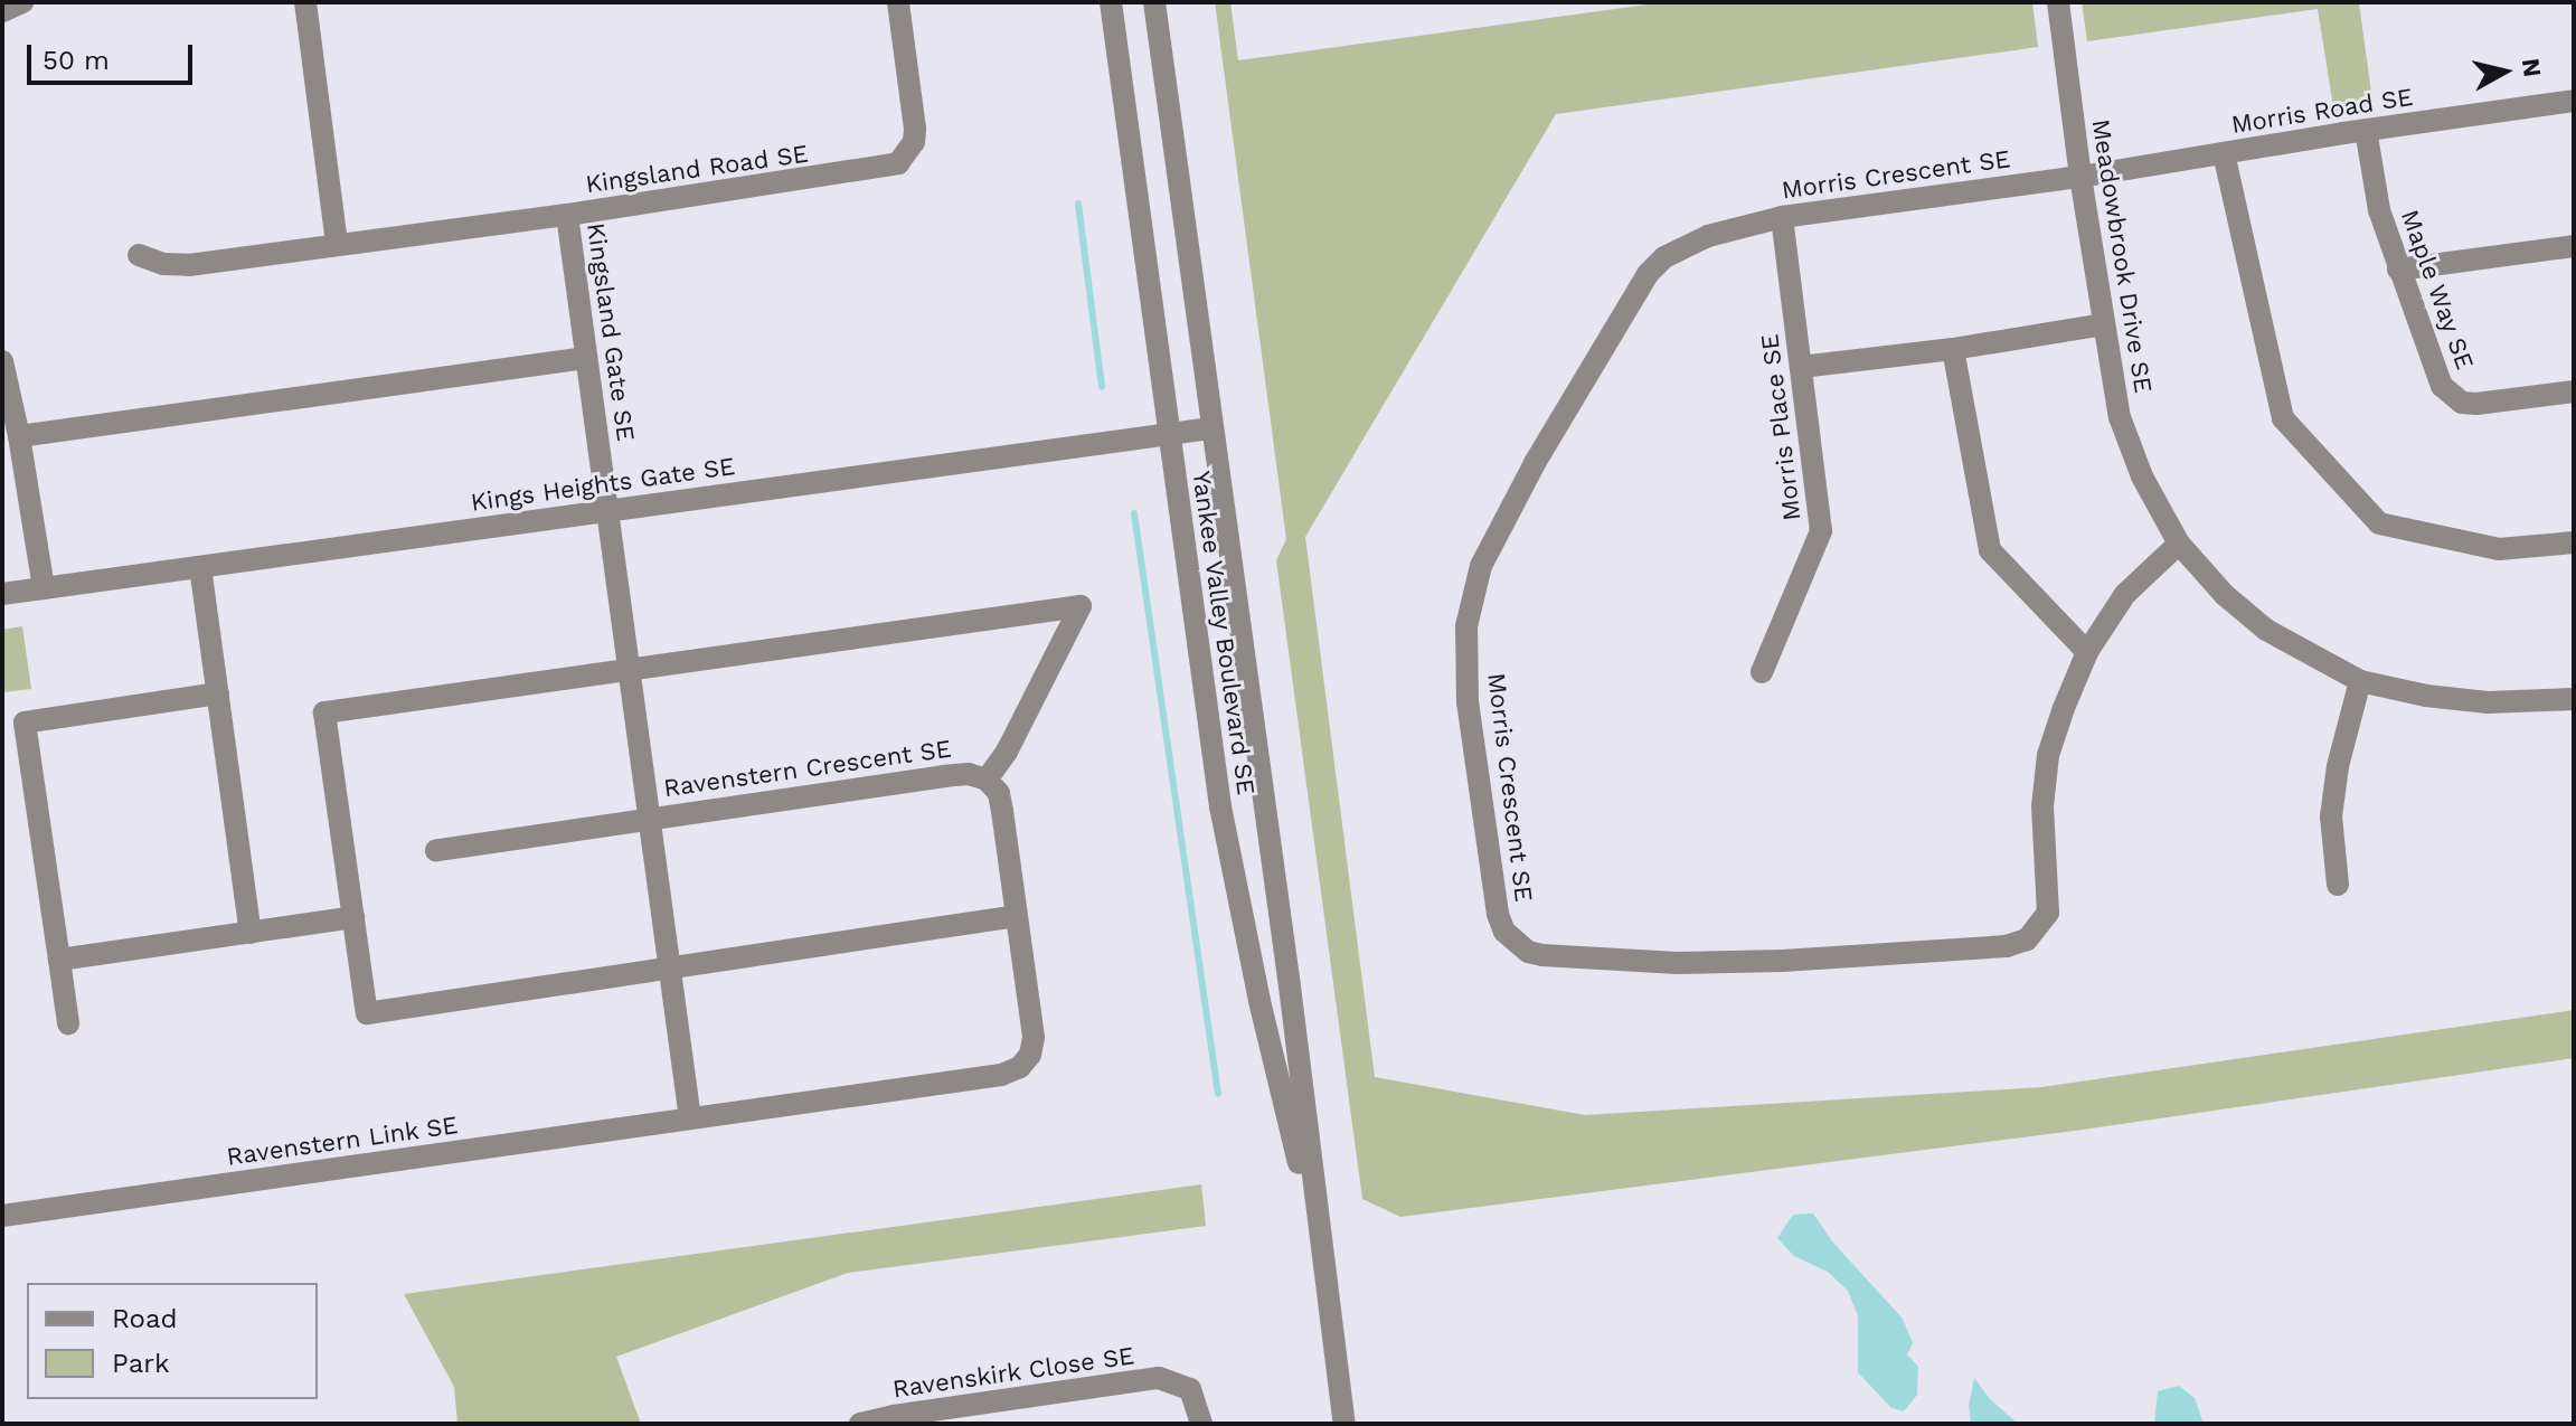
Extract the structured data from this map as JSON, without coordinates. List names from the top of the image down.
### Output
{
  "streets": {
    "street": [
      "Morris Road SE",
      "Kingsland Road SE",
      "Morris Crescent SE",
      "Meadowbrook Drive SE",
      "Maple Way SE",
      "Kingsland Gate SE",
      "Morris Place SE",
      "Kings Heights Gate SE",
      "Yankee Valley Boulevard SE",
      "Ravenstern Crescent SE",
      "Ravenstern Link SE",
      "Ravenskirk Close SE"
    ]
  },
  "crossings": [
    ["Morris Road SE", "Morris Crescent SE"],
    ["Morris Road SE", "Meadowbrook Drive SE"],
    ["Morris Road SE", "Maple Way SE"],
    ["Kingsland Road SE", "Kingsland Gate SE"],
    ["Morris Crescent SE", "Meadowbrook Drive SE"],
    ["Morris Crescent SE", "Morris Place SE"],
    ["Kingsland Gate SE", "Kings Heights Gate SE"],
    ["Kingsland Gate SE", "Ravenstern Crescent SE"],
    ["Kingsland Gate SE", "Ravenstern Link SE"],
    ["Kings Heights Gate SE", "Yankee Valley Boulevard SE"]
  ],
  "legend": ["Road", "Park"],
  "scale_bar": "50 m",
  "north": "right"
}
